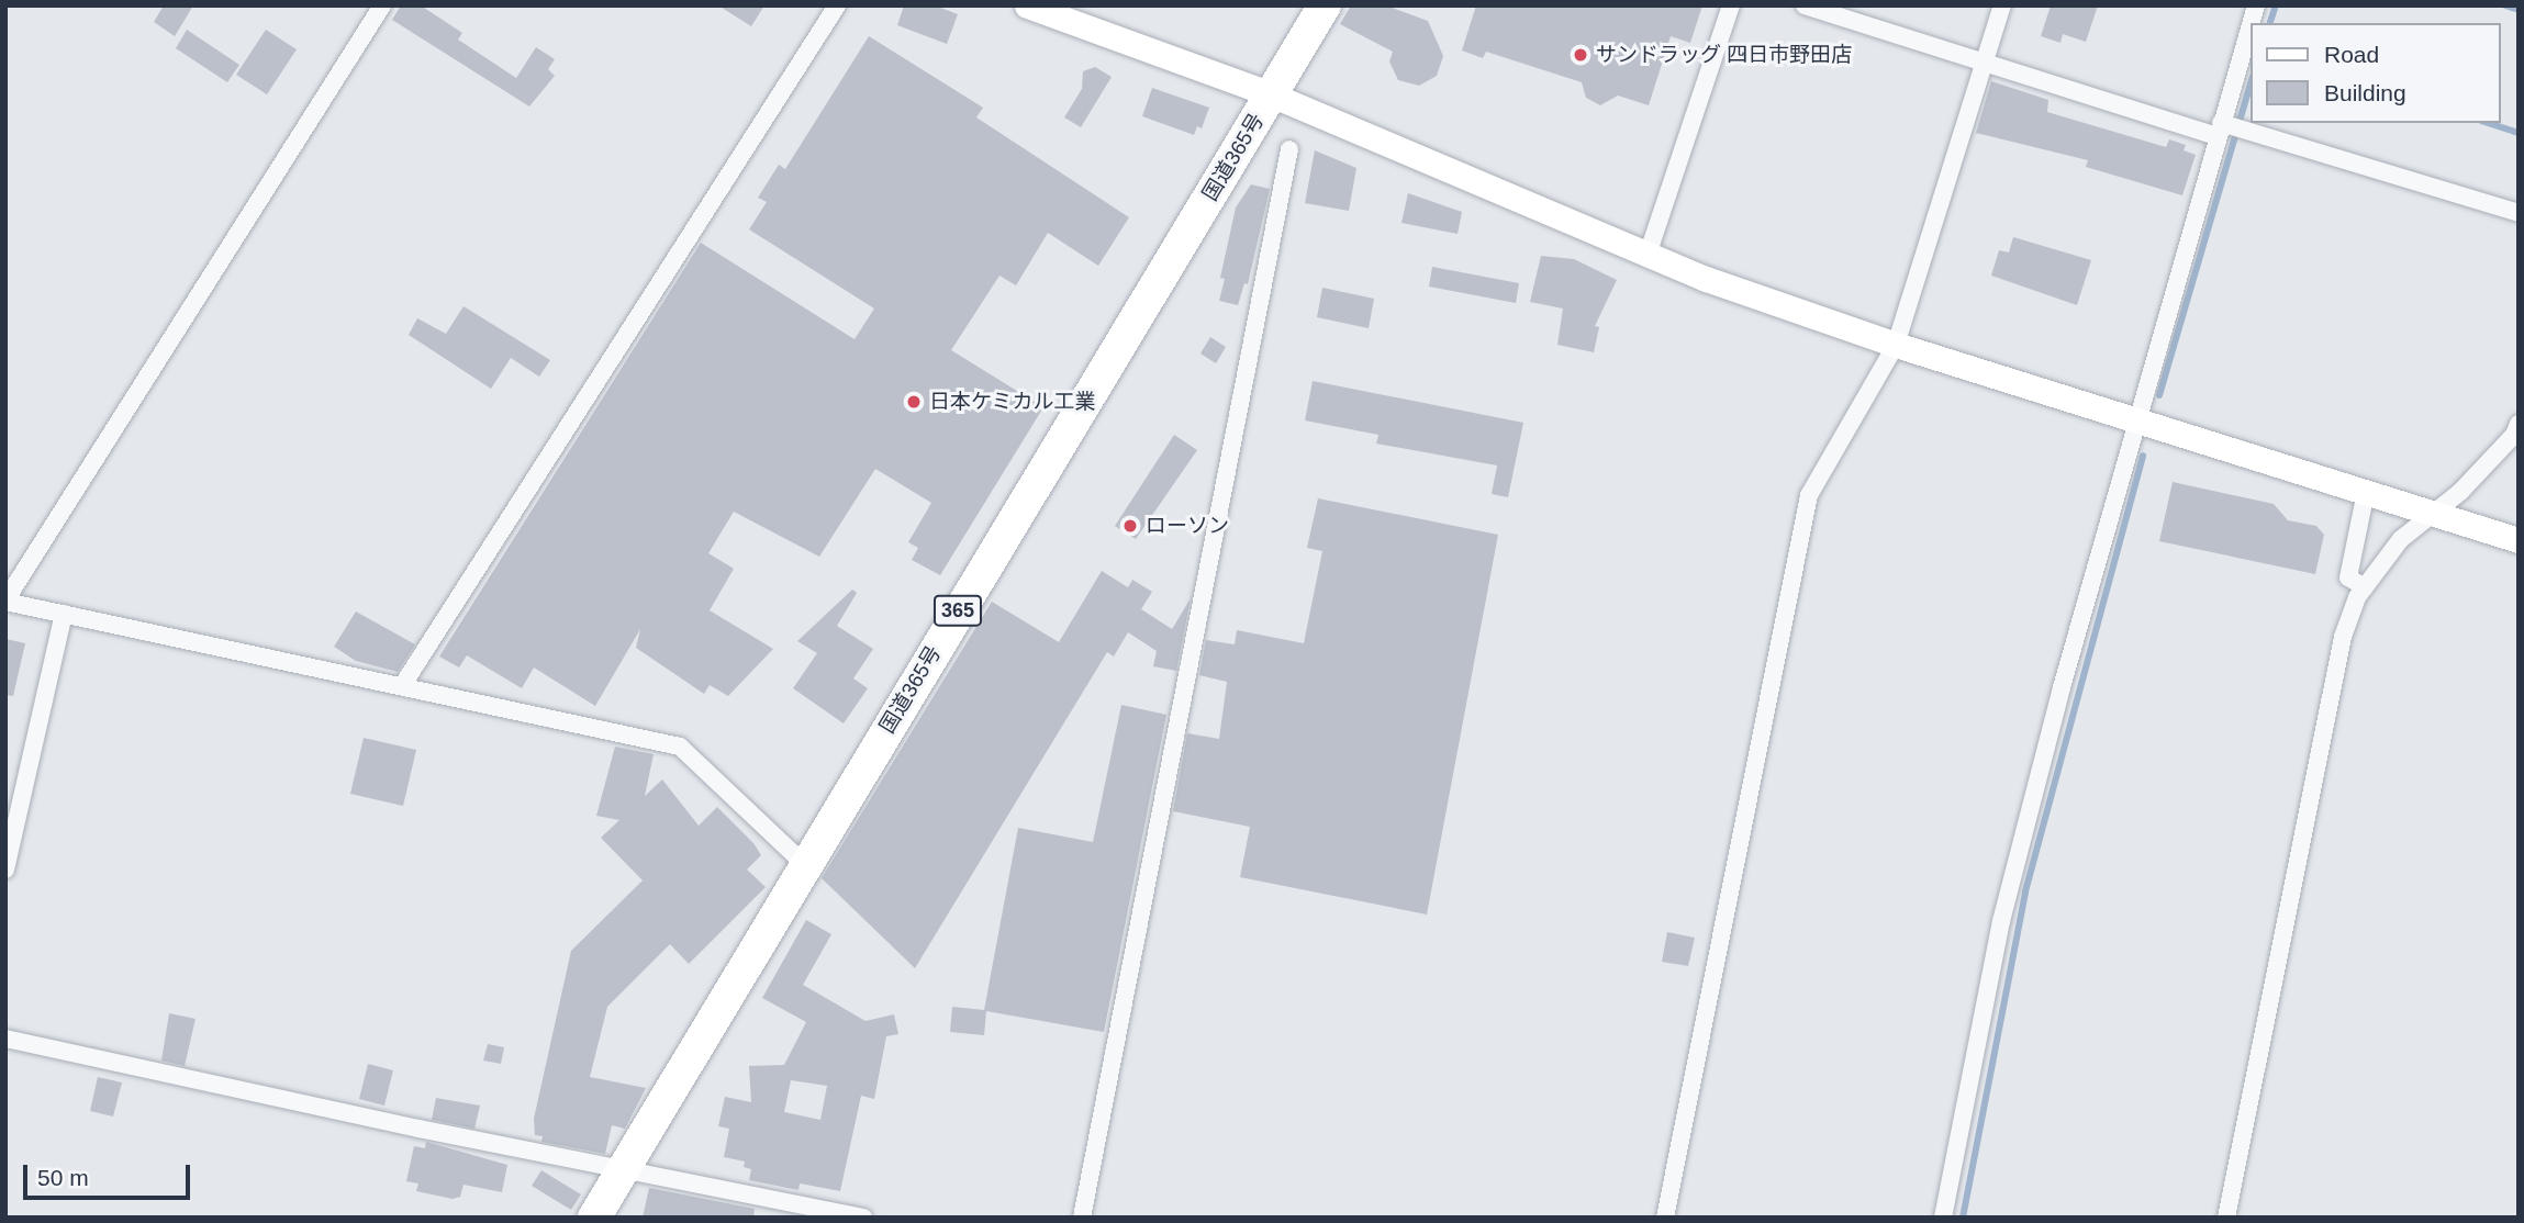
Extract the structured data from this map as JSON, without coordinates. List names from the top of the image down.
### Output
{
  "streets": {
    "highway": ["国道365号", "365"]
  },
  "places": ["サンドラッグ 四日市野田店", "日本ケミカル工業", "ローソン"],
  "legend": ["Road", "Building"],
  "scale_bar": "50 m"
}
